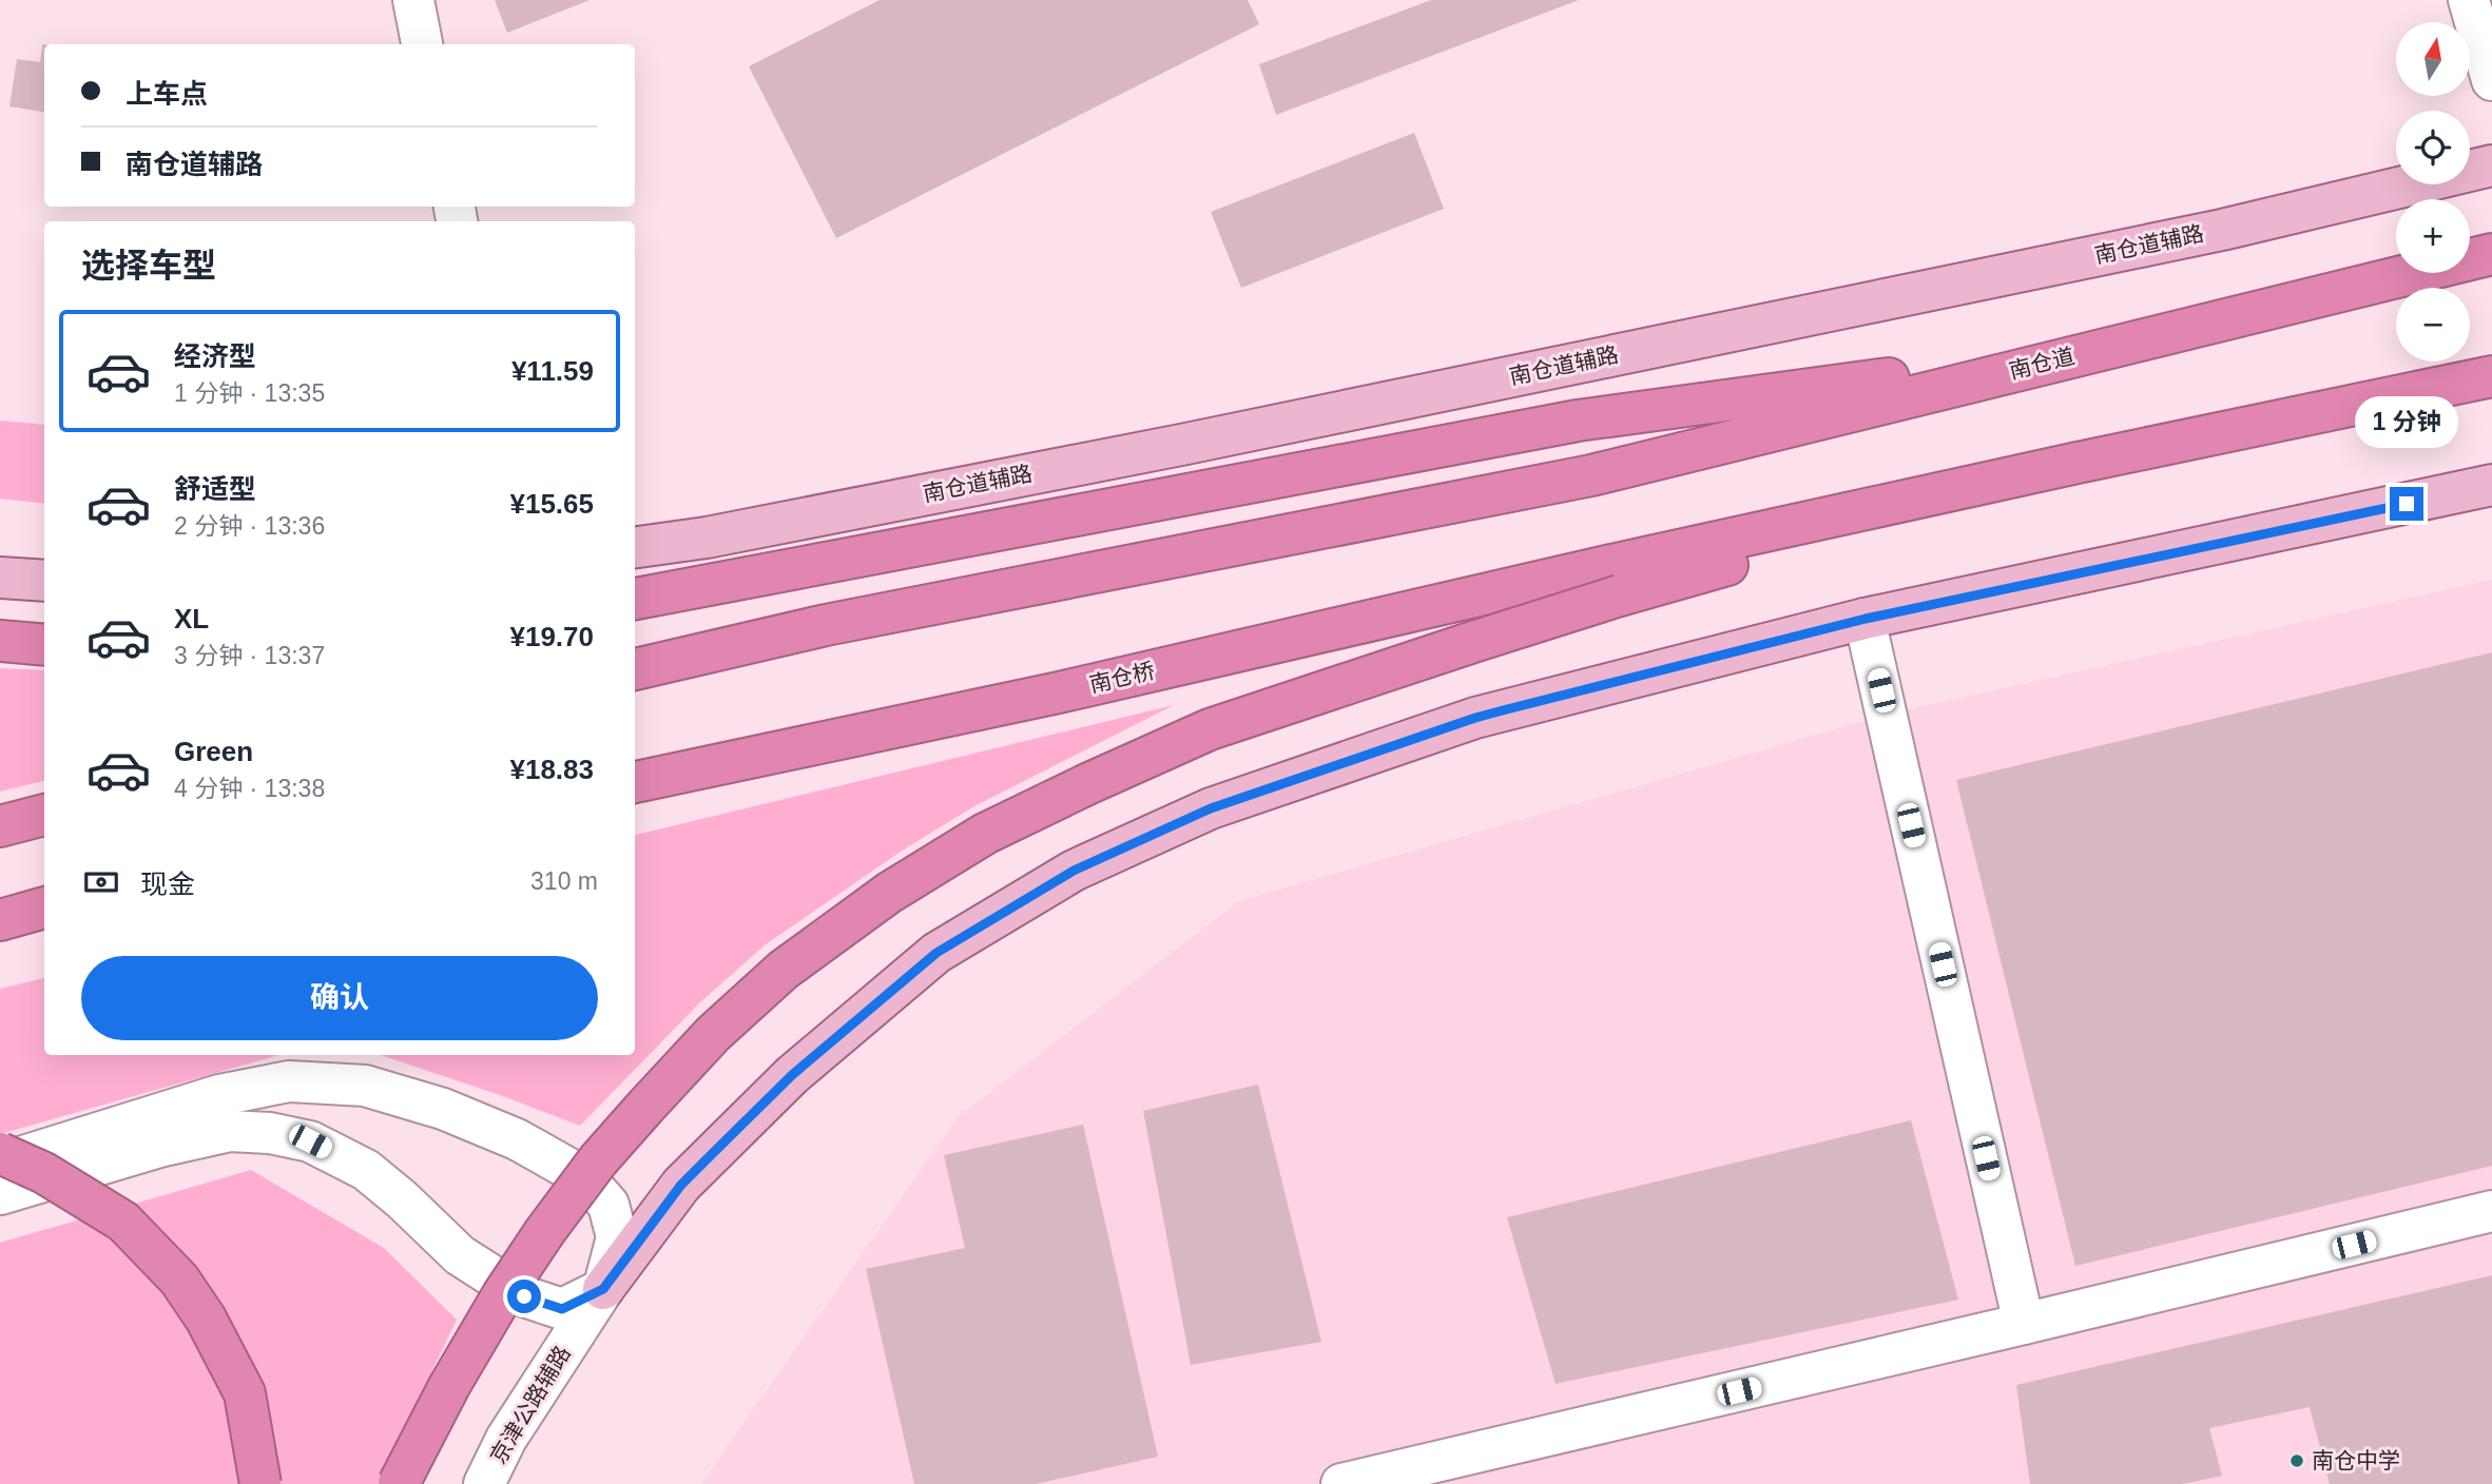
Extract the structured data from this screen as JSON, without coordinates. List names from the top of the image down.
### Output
{
  "streets": {
    "highway": ["南仓道", "南仓桥"],
    "main road": ["南仓道辅路"],
    "street": ["京津公路辅路"]
  },
  "places": ["南仓中学"],
  "north": "top",
  "page": {
    "map_buttons": ["+", "−"],
    "banner": ["上车点", "南仓道辅路"],
    "heading": "选择车型",
    "list": [
      {
        "name": "经济型",
        "note": "1 分钟 · 13:35",
        "value": "¥11.59"
      },
      {
        "name": "舒适型",
        "note": "2 分钟 · 13:36",
        "value": "¥15.65"
      },
      {
        "name": "XL",
        "note": "3 分钟 · 13:37",
        "value": "¥19.70"
      },
      {
        "name": "Green",
        "note": "4 分钟 · 13:38",
        "value": "¥18.83"
      }
    ],
    "bubble": "1 分钟",
    "pay": ["现金", "310 m"],
    "buttons": "确认"
  }
}
